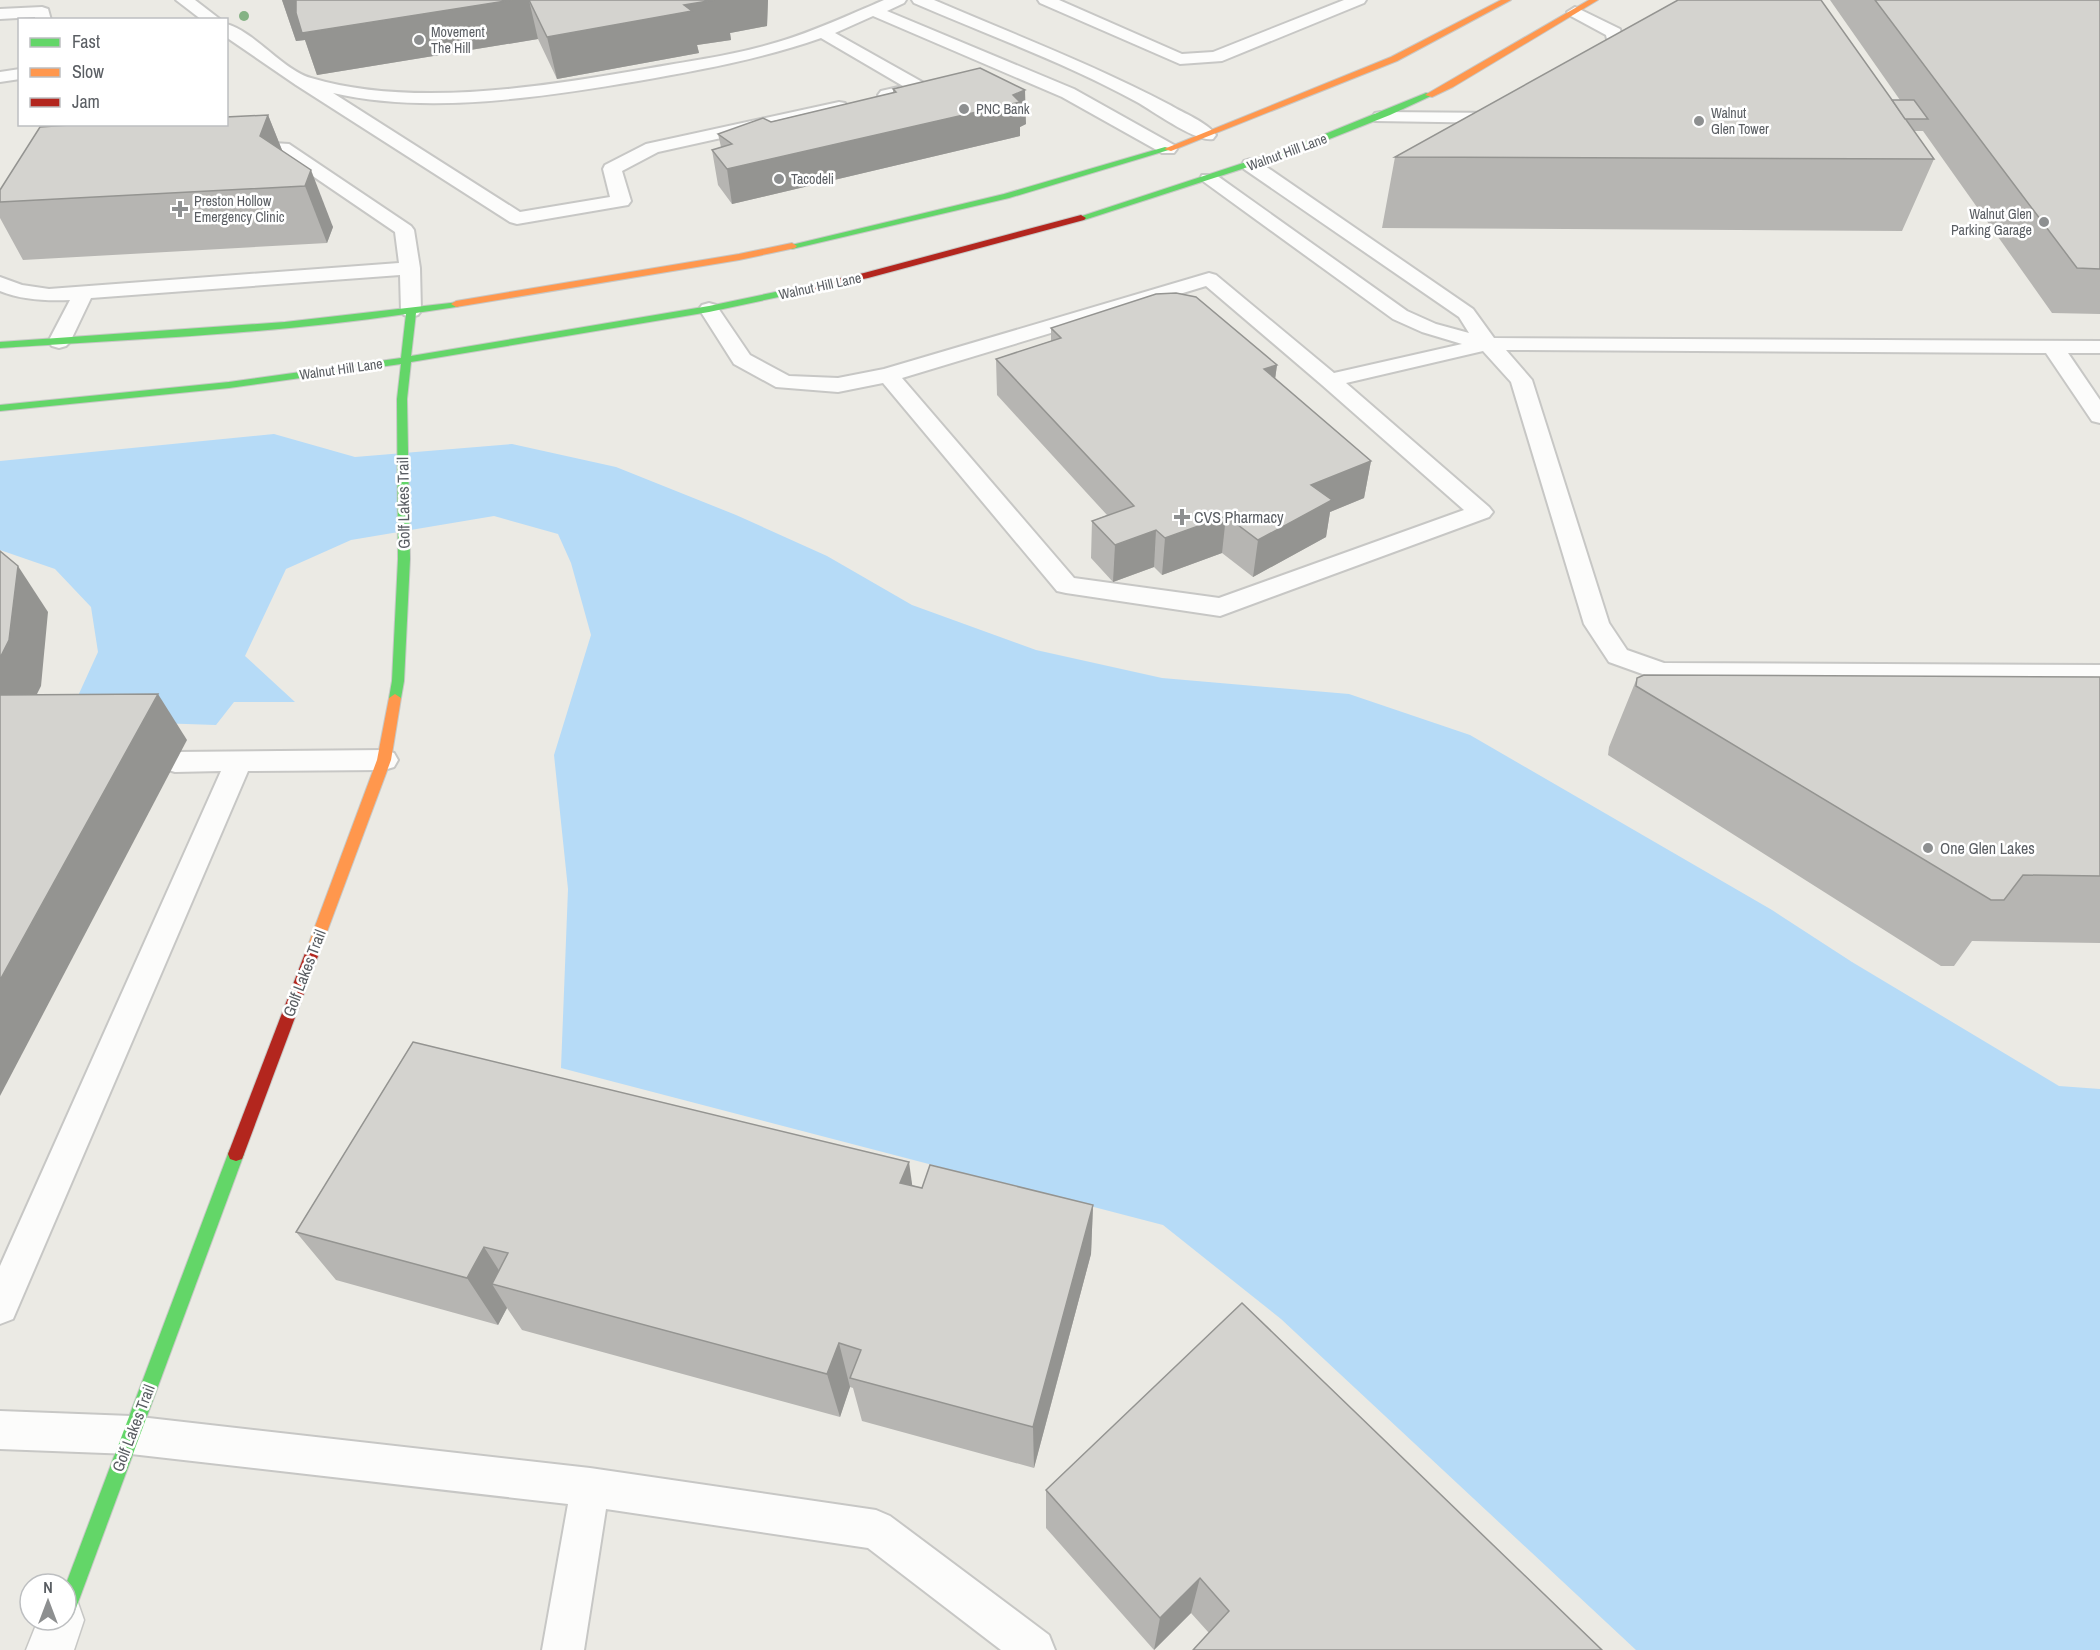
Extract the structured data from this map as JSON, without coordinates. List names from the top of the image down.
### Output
{
  "streets": {
    "main road": ["Walnut Hill Lane", "Golf Lakes Trail"]
  },
  "crossings": [
    ["Walnut Hill Lane", "Golf Lakes Trail"]
  ],
  "places": {
    "other": [
      "Movement The Hill",
      "PNC Bank",
      "Walnut Glen Tower",
      "Tacodeli",
      "Walnut Glen Parking Garage",
      "One Glen Lakes"
    ],
    "health": ["Preston Hollow Emergency Clinic", "CVS Pharmacy"]
  },
  "legend": ["Fast", "Slow", "Jam"],
  "north": "top"
}
